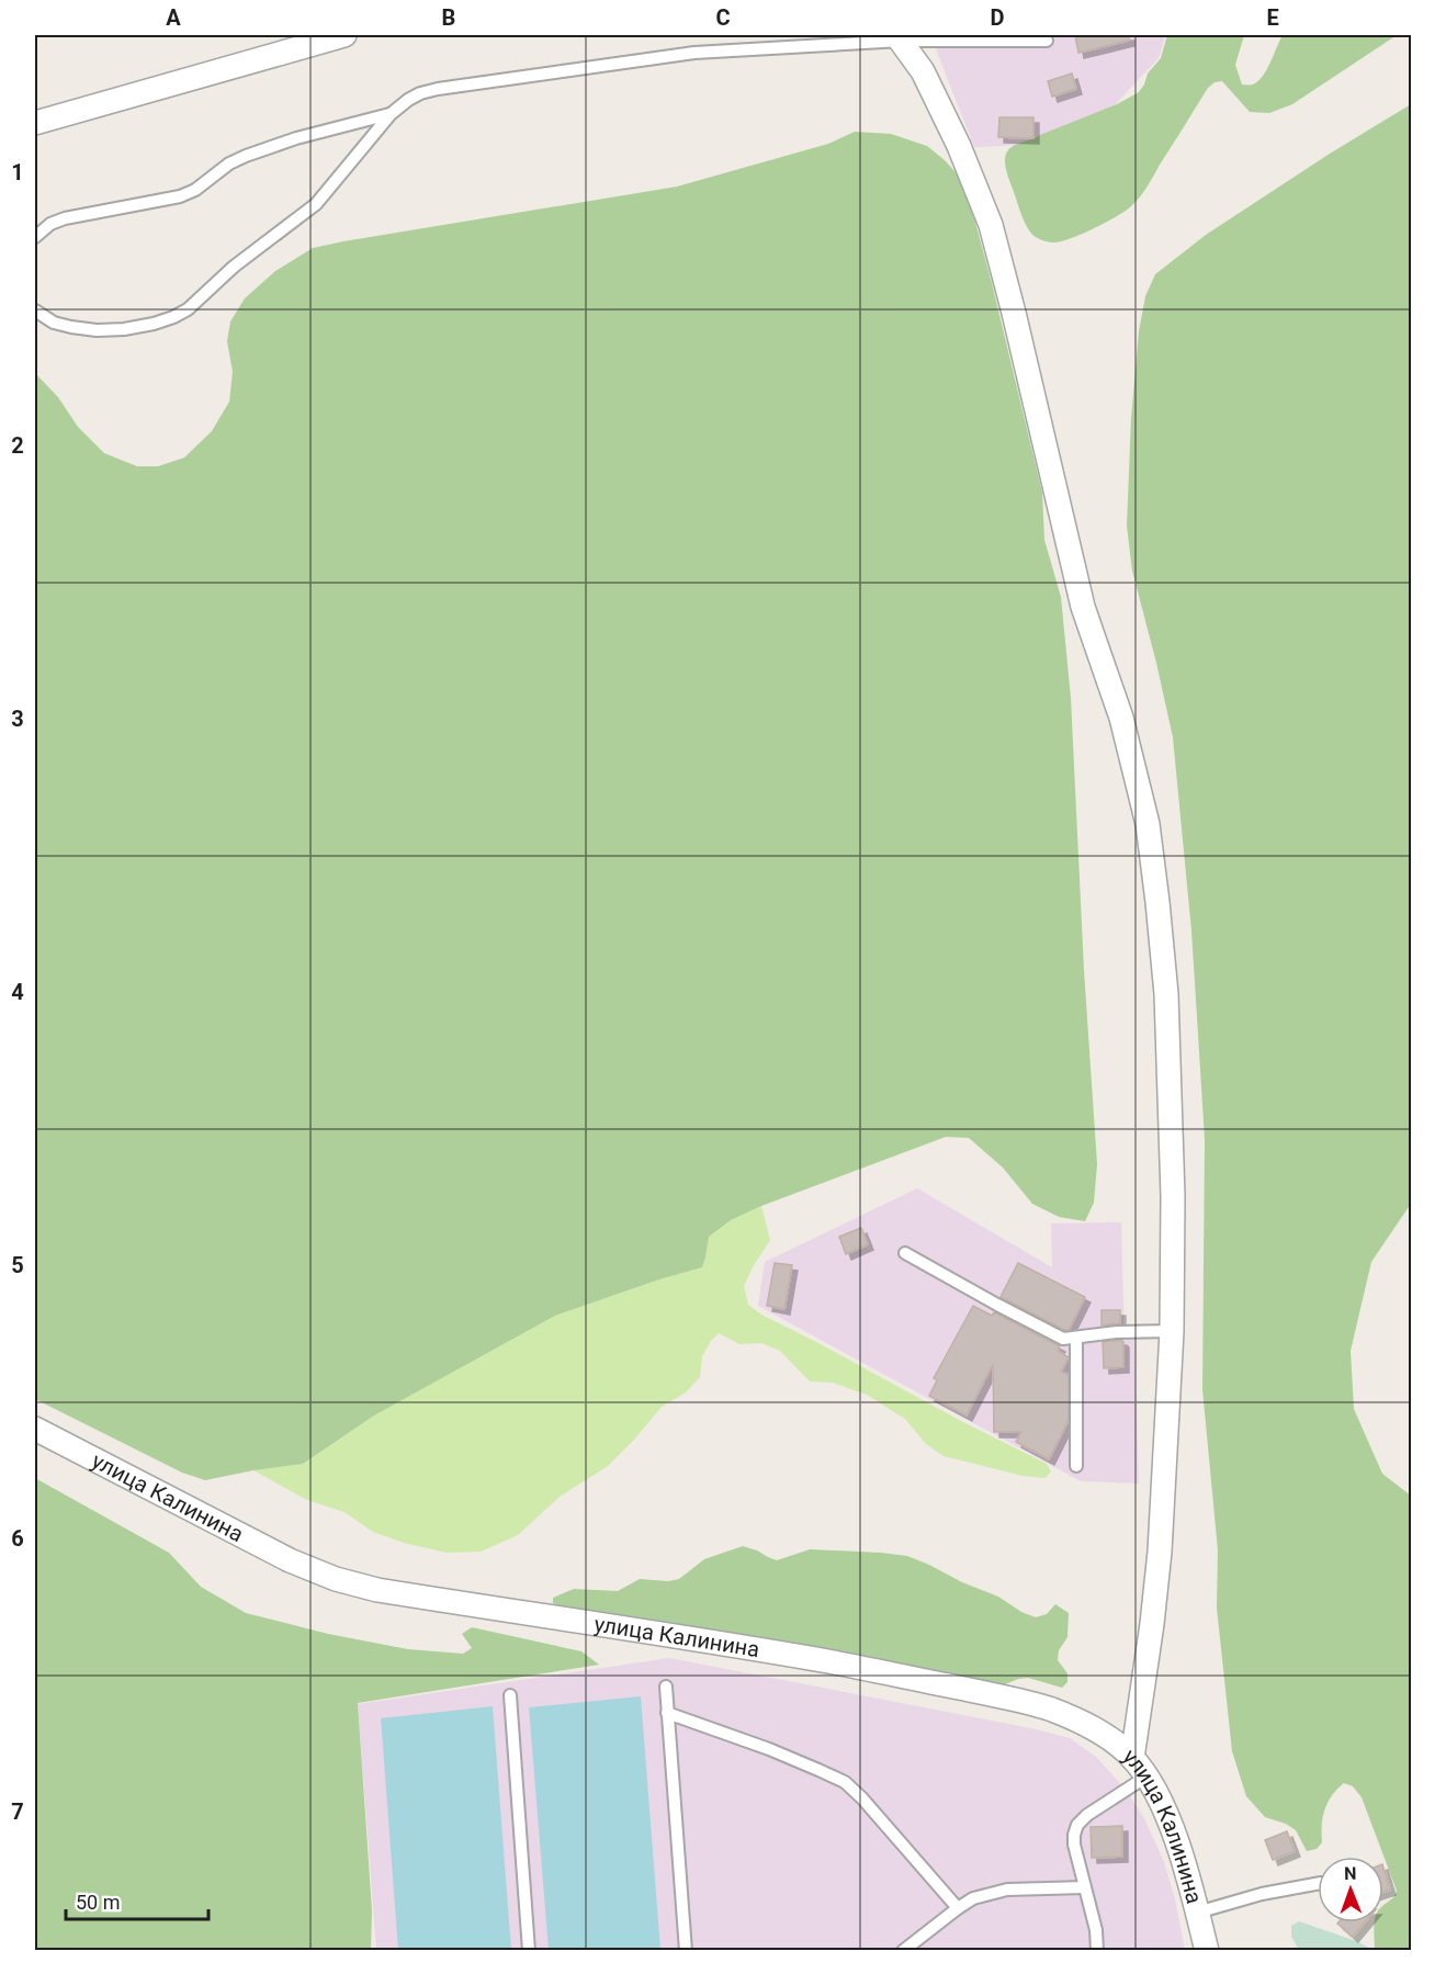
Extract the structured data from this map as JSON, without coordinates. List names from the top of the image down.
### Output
{
  "streets": {
    "street": ["улица Калинина"]
  },
  "scale_bar": "50 m",
  "north": "top",
  "grid": {
    "columns": [
      "A",
      "B",
      "C",
      "D",
      "E"
    ],
    "rows": [
      "1",
      "2",
      "3",
      "4",
      "5",
      "6",
      "7"
    ]
  }
}
